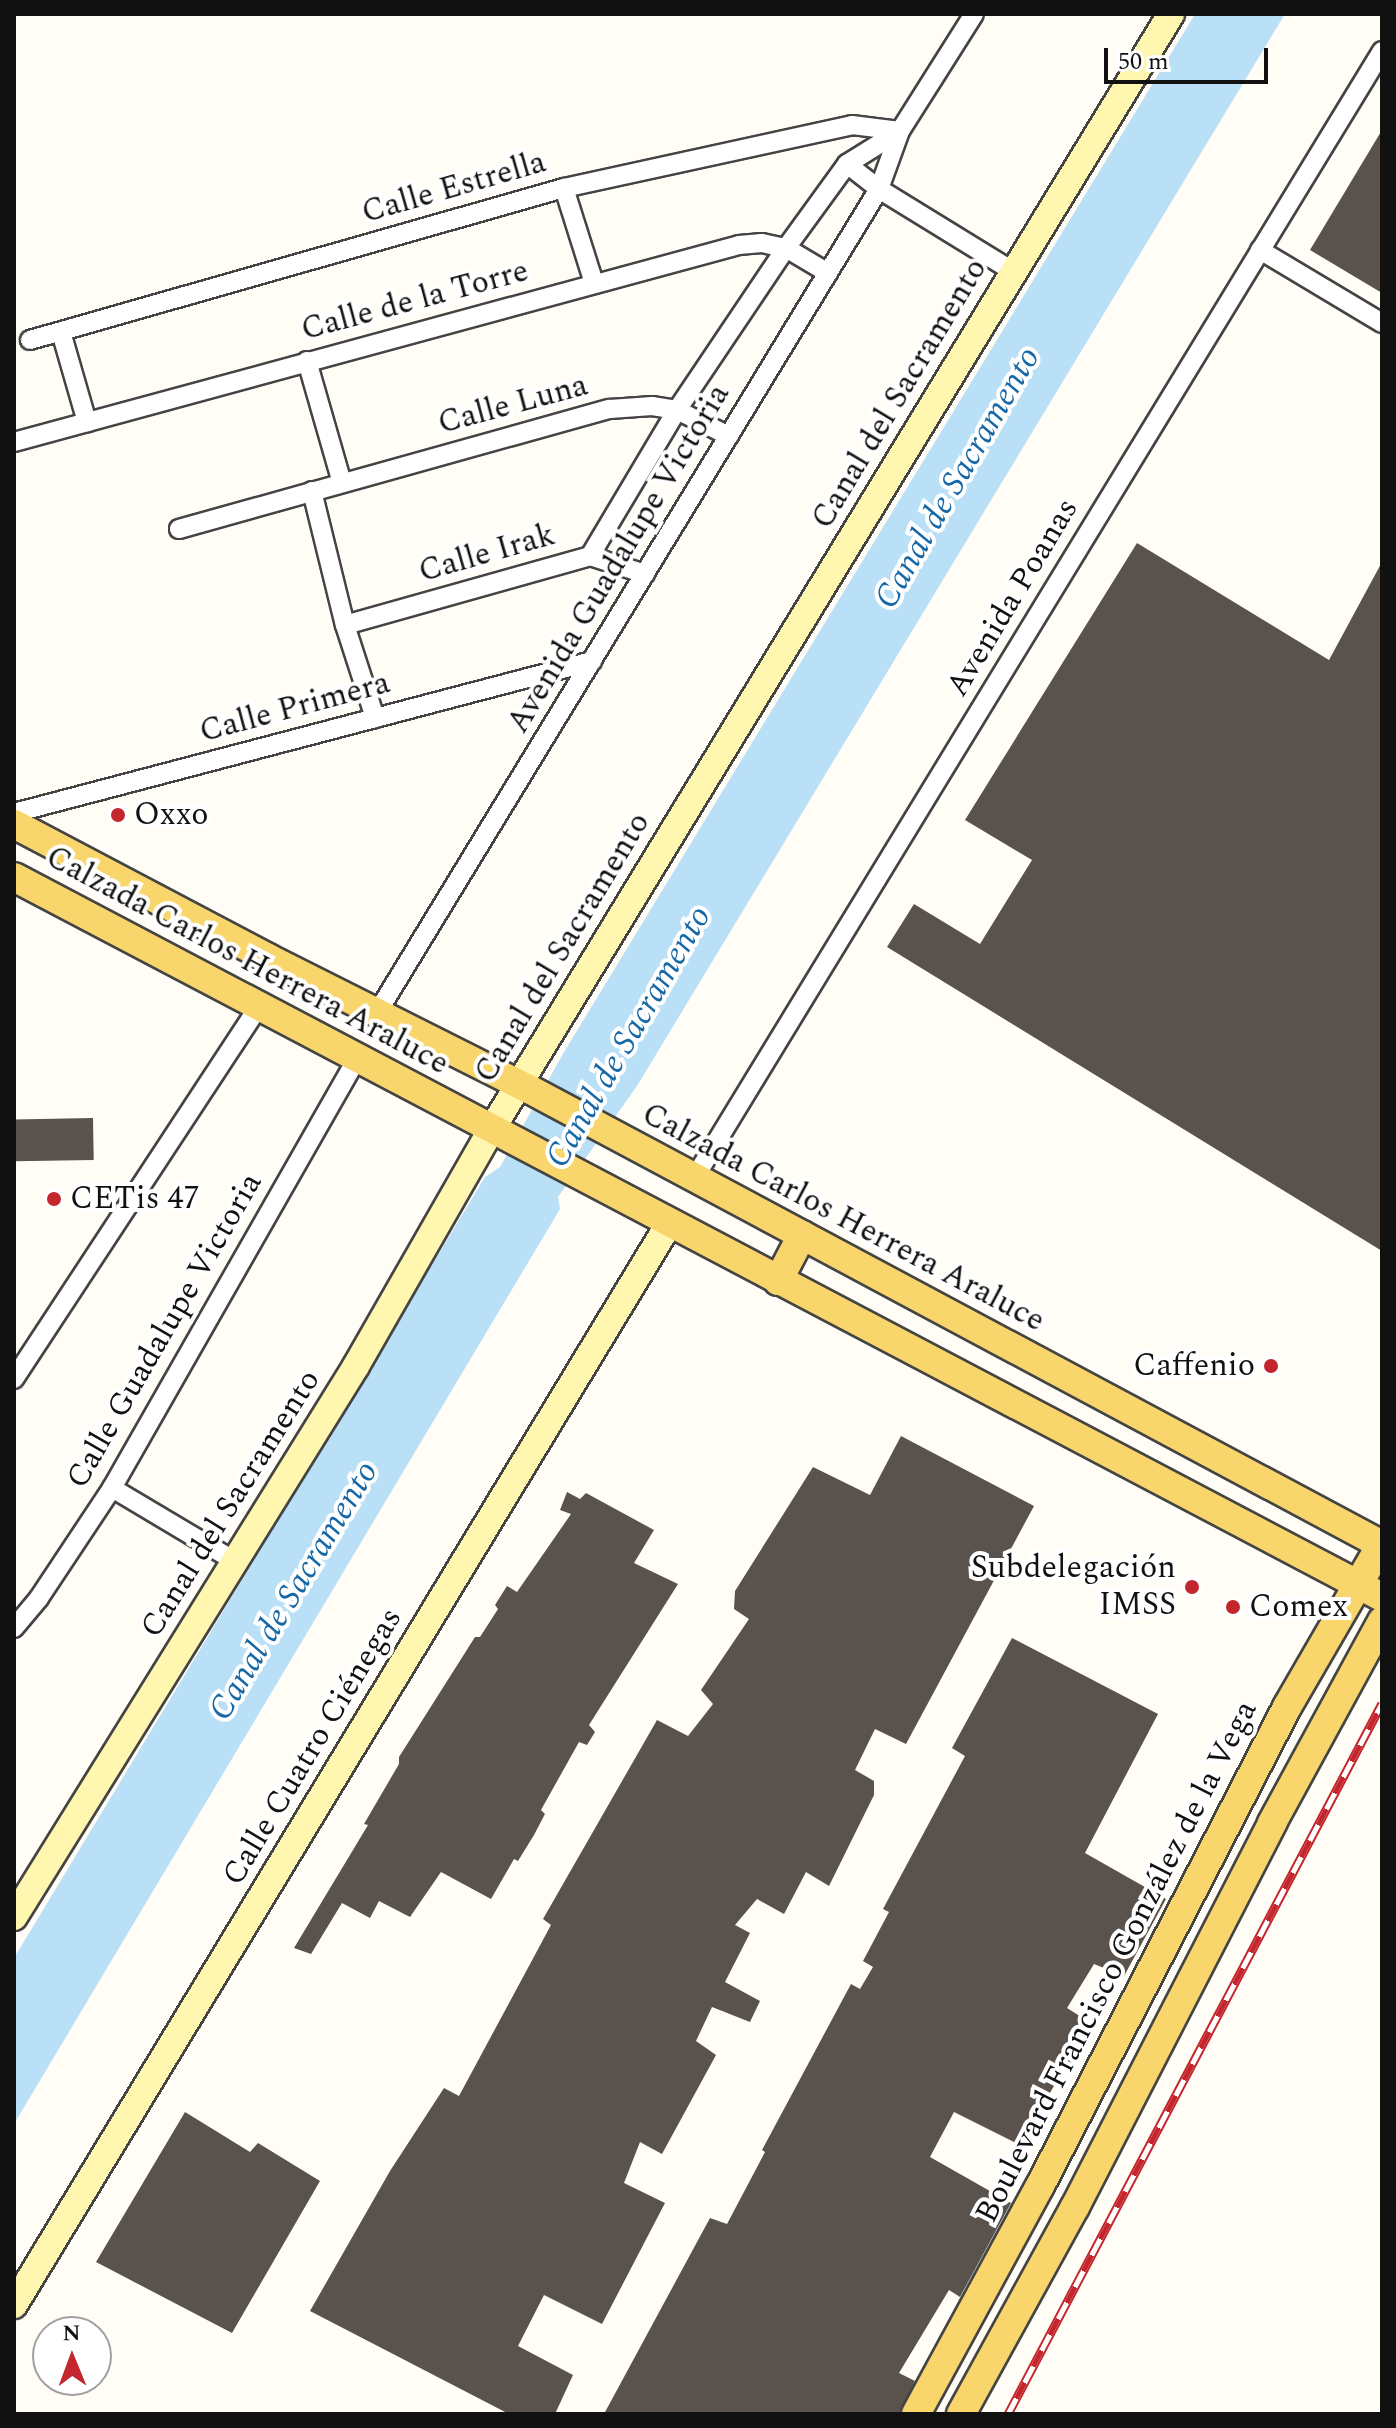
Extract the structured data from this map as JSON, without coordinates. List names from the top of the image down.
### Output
{
  "streets": {
    "main road": ["Calzada Carlos Herrera Araluce", "Boulevard Francisco González de la Vega"],
    "street": [
      "Calle Estrella",
      "Calle de la Torre",
      "Canal del Sacramento",
      "Calle Luna",
      "Calle Irak",
      "Avenida Guadalupe Victoria",
      "Avenida Poanas",
      "Calle Primera",
      "Calle Guadalupe Victoria",
      "Calle Cuatro Ciénegas"
    ]
  },
  "crossings": [
    ["Calle Estrella", "Avenida Guadalupe Victoria"],
    ["Calle de la Torre", "Avenida Guadalupe Victoria"],
    ["Canal del Sacramento", "Calzada Carlos Herrera Araluce"],
    ["Calle Luna", "Avenida Guadalupe Victoria"],
    ["Calle Irak", "Avenida Guadalupe Victoria"],
    ["Avenida Guadalupe Victoria", "Calle Primera"],
    ["Avenida Guadalupe Victoria", "Calzada Carlos Herrera Araluce"],
    ["Avenida Poanas", "Calzada Carlos Herrera Araluce"],
    ["Calzada Carlos Herrera Araluce", "Calle Guadalupe Victoria"],
    ["Calzada Carlos Herrera Araluce", "Calle Cuatro Ciénegas"],
    ["Calzada Carlos Herrera Araluce", "Boulevard Francisco González de la Vega"]
  ],
  "water": ["Canal de Sacramento"],
  "places": [
    "Oxxo",
    "CETis 47",
    "Caffenio",
    "Subdelegación IMSS",
    "Comex"
  ],
  "scale_bar": "50 m",
  "north": "top"
}
